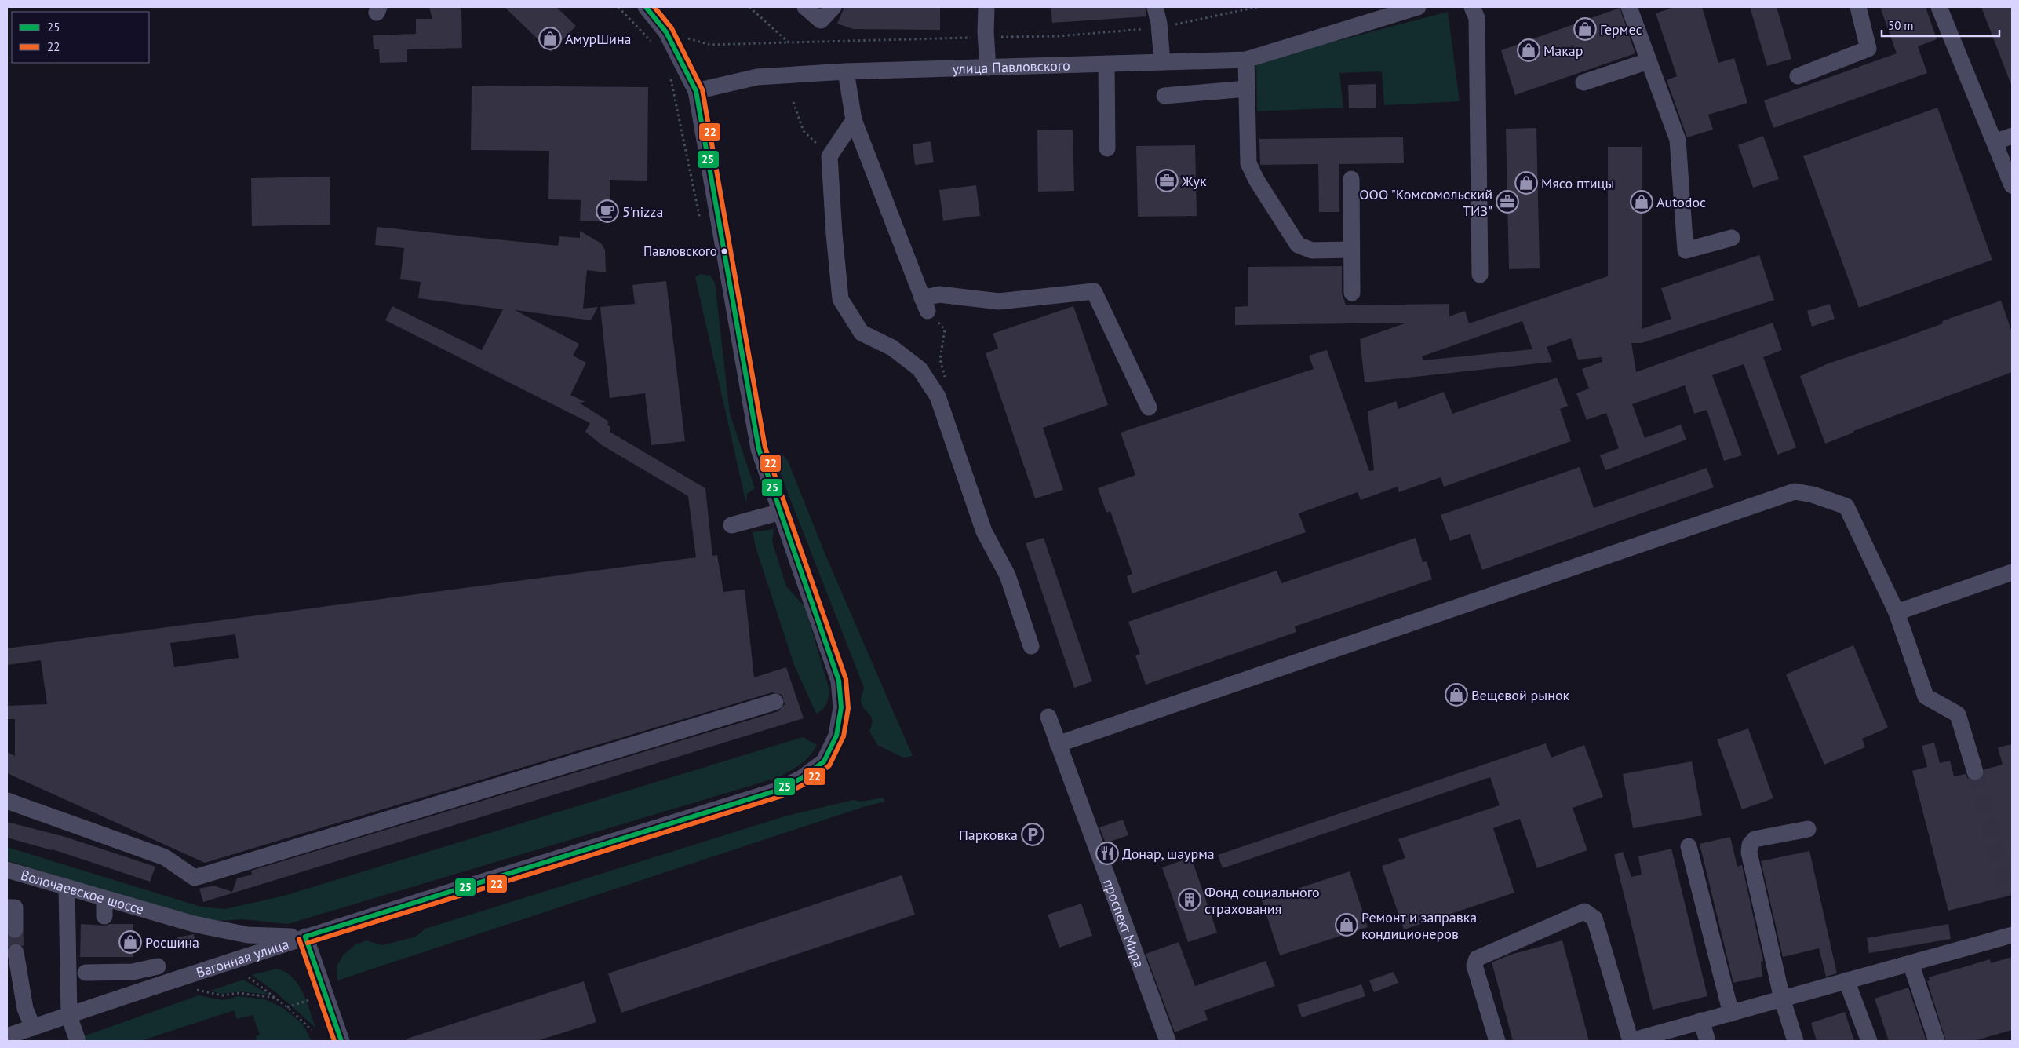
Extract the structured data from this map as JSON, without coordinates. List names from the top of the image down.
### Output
{
  "streets": {
    "street": [
      "улица Павловского",
      "Волочаевское шоссе",
      "проспект Мира",
      "Вагонная улица"
    ]
  },
  "crossings": [
    ["улица Павловского", "Вагонная улица"],
    ["Волочаевское шоссе", "Вагонная улица"]
  ],
  "places": {
    "shop": [
      "Гермес",
      "АмурШина",
      "Макар",
      "Мясо птицы",
      "Autodoc",
      "Вещевой рынок",
      "Ремонт и заправка кондиционеров",
      "Росшина"
    ],
    "office": ["Жук", "ООО \"Комсомольский ТИЗ\""],
    "cafe": ["5'nizza"],
    "other": ["Павловского"],
    "parking": ["Парковка"],
    "restaurant": ["Донар, шаурма"],
    "building": ["Фонд социального страхования"]
  },
  "lines": ["transit line 25", "transit line 22"],
  "legend": ["25", "22"],
  "scale_bar": "50 m"
}
